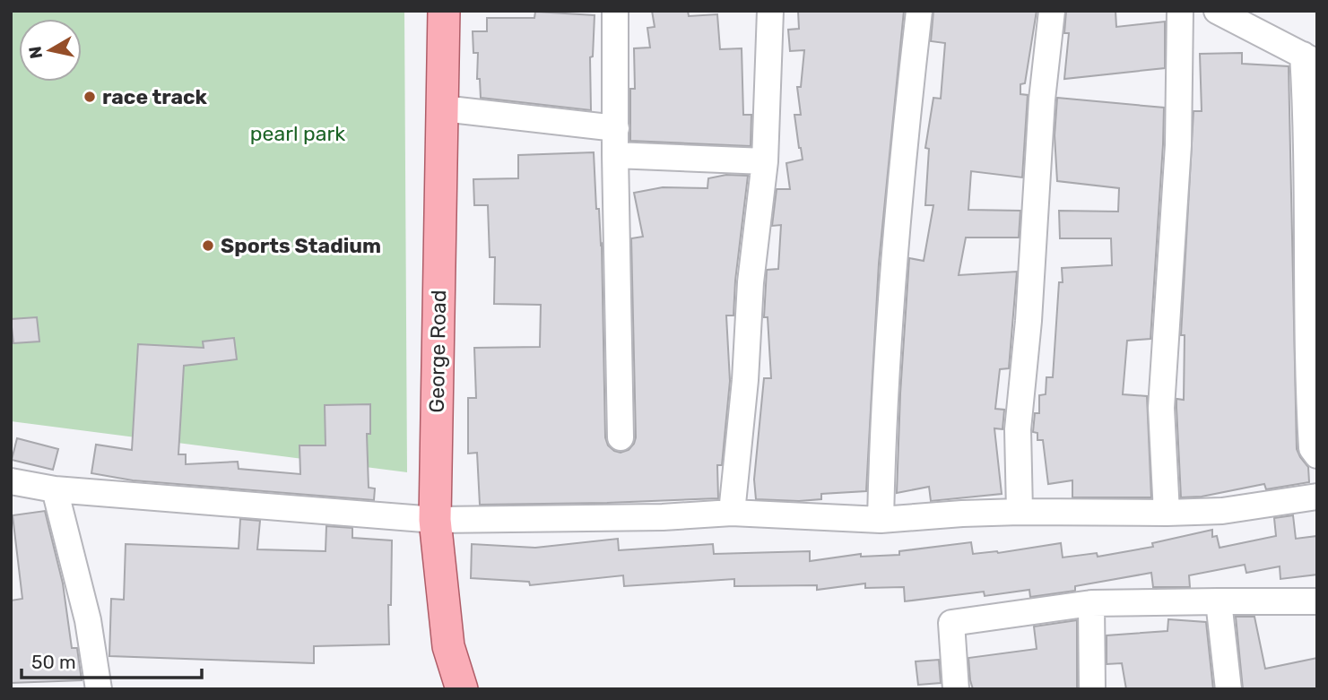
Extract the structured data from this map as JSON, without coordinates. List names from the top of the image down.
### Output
{
  "streets": {
    "main road": ["George Road"]
  },
  "parks": ["pearl park"],
  "places": ["race track", "Sports Stadium"],
  "scale_bar": "50 m",
  "north": "left"
}
